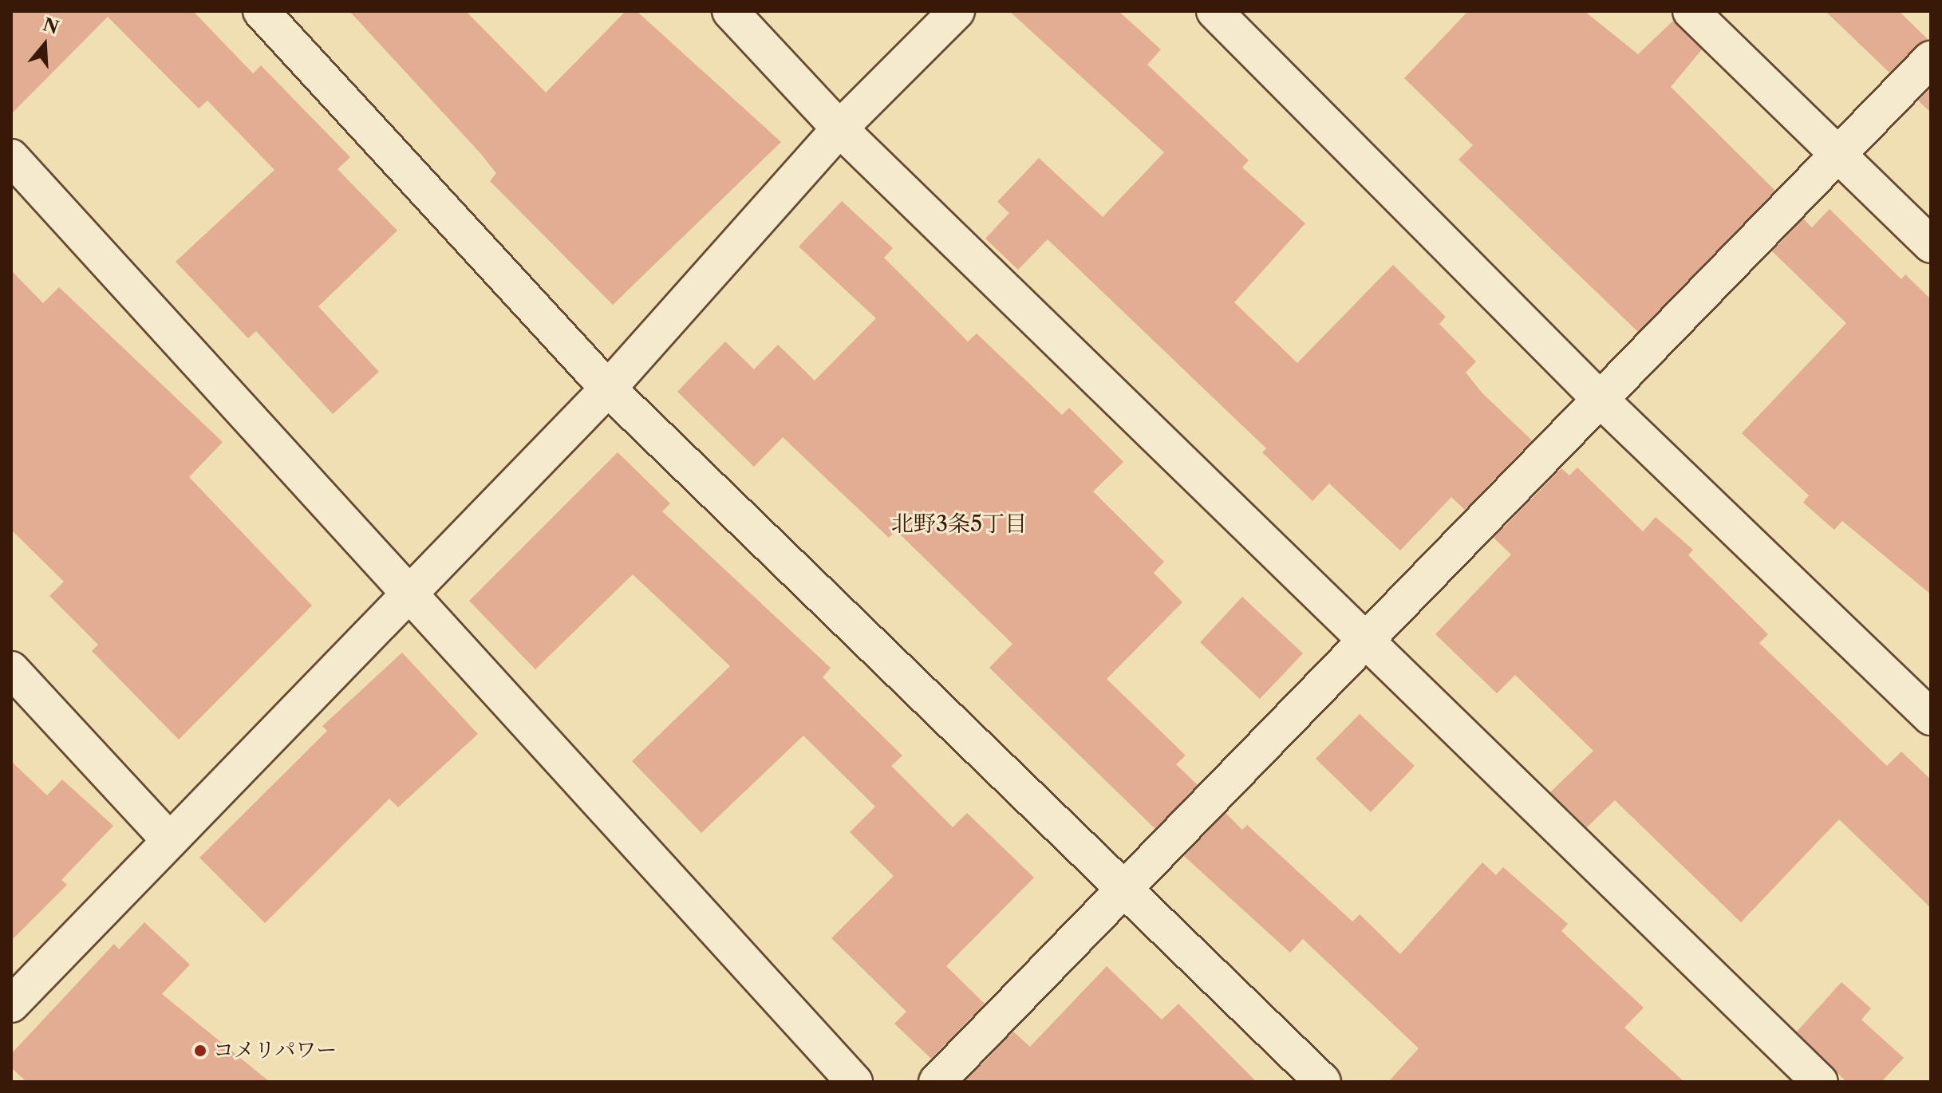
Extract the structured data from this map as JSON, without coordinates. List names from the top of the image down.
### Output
{
  "districts": ["北野3条5丁目"],
  "places": ["コメリパワー"],
  "north": "top"
}
